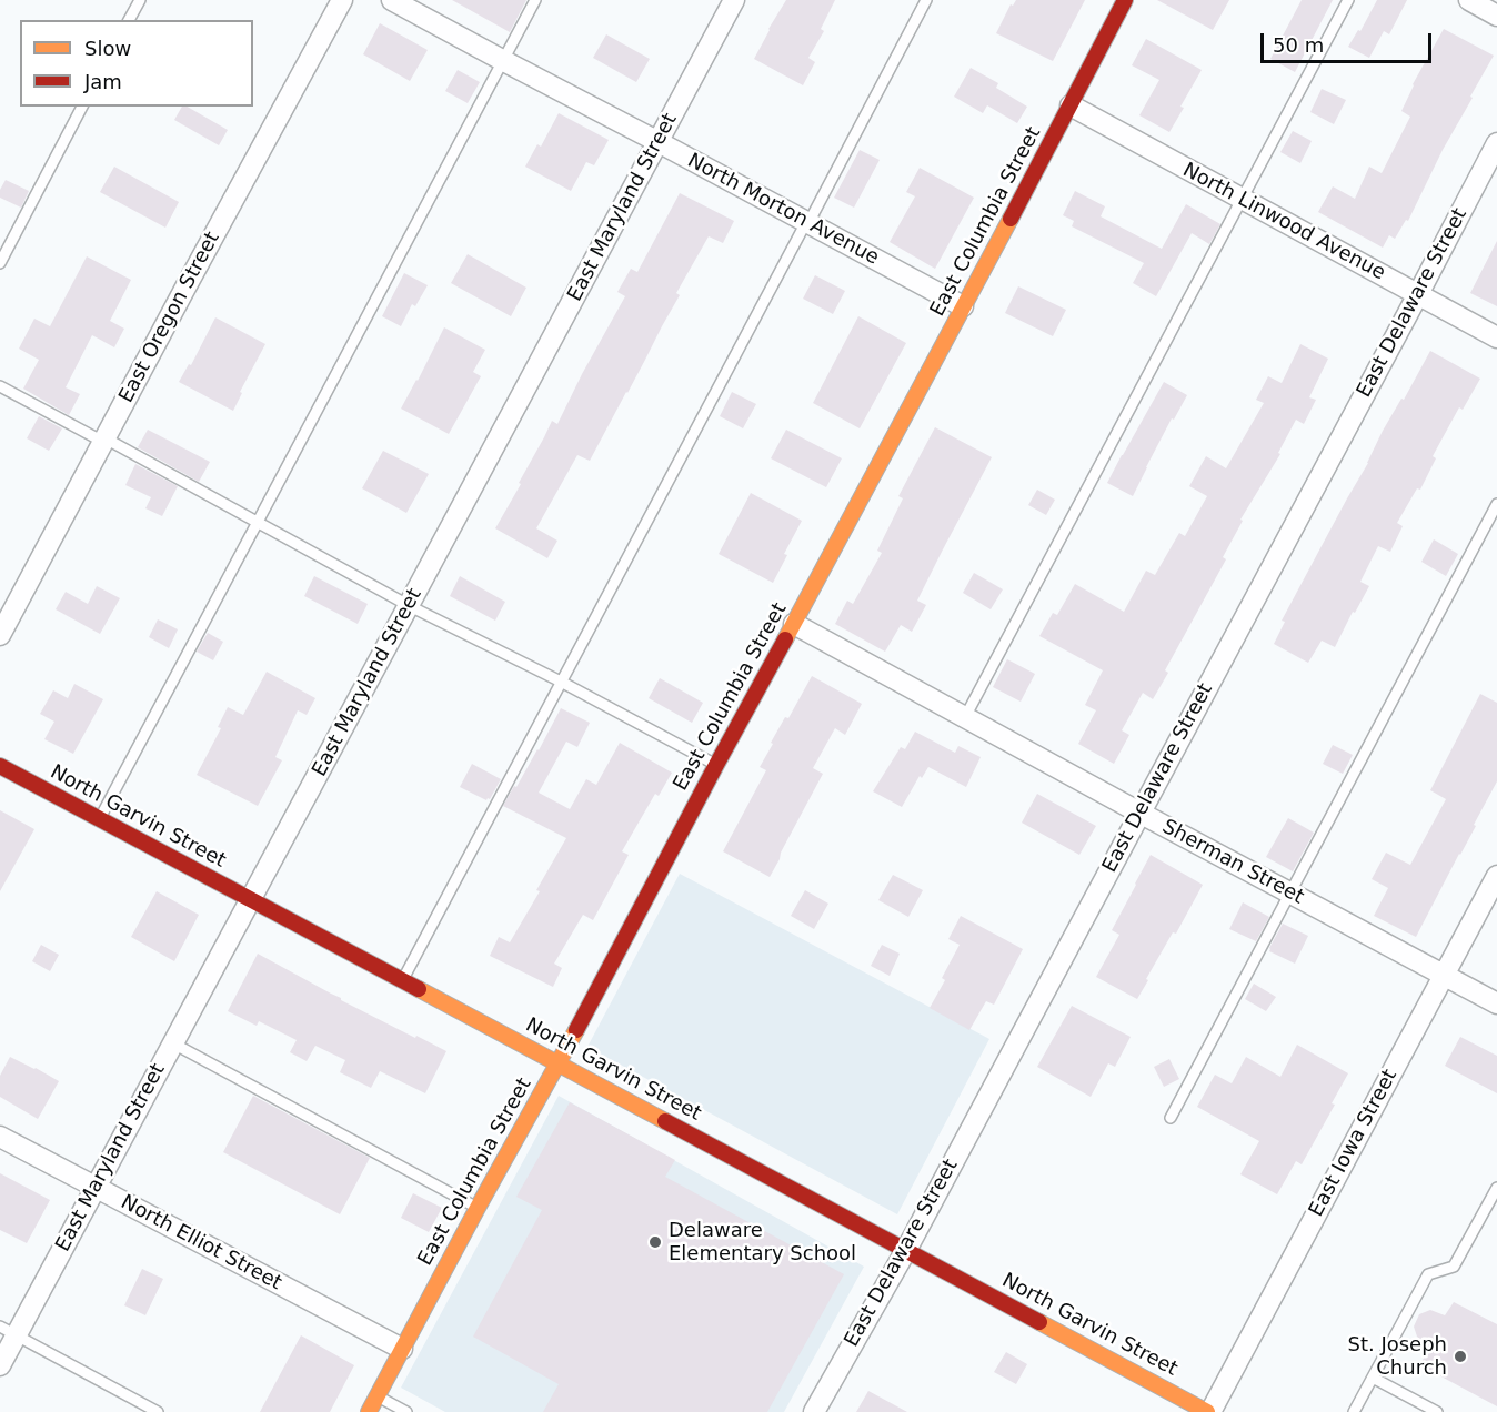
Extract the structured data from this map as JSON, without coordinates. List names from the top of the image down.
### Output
{
  "streets": {
    "main road": ["East Columbia Street", "North Garvin Street"],
    "street": [
      "East Maryland Street",
      "North Morton Avenue",
      "North Linwood Avenue",
      "East Delaware Street",
      "East Oregon Street",
      "Sherman Street",
      "East Iowa Street",
      "North Elliot Street"
    ]
  },
  "crossings": [
    ["East Maryland Street", "North Morton Avenue"],
    ["East Maryland Street", "North Garvin Street"],
    ["East Maryland Street", "North Elliot Street"],
    ["North Morton Avenue", "East Columbia Street"],
    ["East Columbia Street", "North Linwood Avenue"],
    ["East Columbia Street", "North Garvin Street"],
    ["East Columbia Street", "Sherman Street"],
    ["East Columbia Street", "North Elliot Street"],
    ["North Linwood Avenue", "East Delaware Street"],
    ["East Delaware Street", "North Garvin Street"],
    ["East Delaware Street", "Sherman Street"],
    ["North Garvin Street", "East Iowa Street"],
    ["Sherman Street", "East Iowa Street"]
  ],
  "places": ["Delaware Elementary School", "St. Joseph Church"],
  "legend": ["Slow", "Jam"],
  "scale_bar": "50 m"
}
